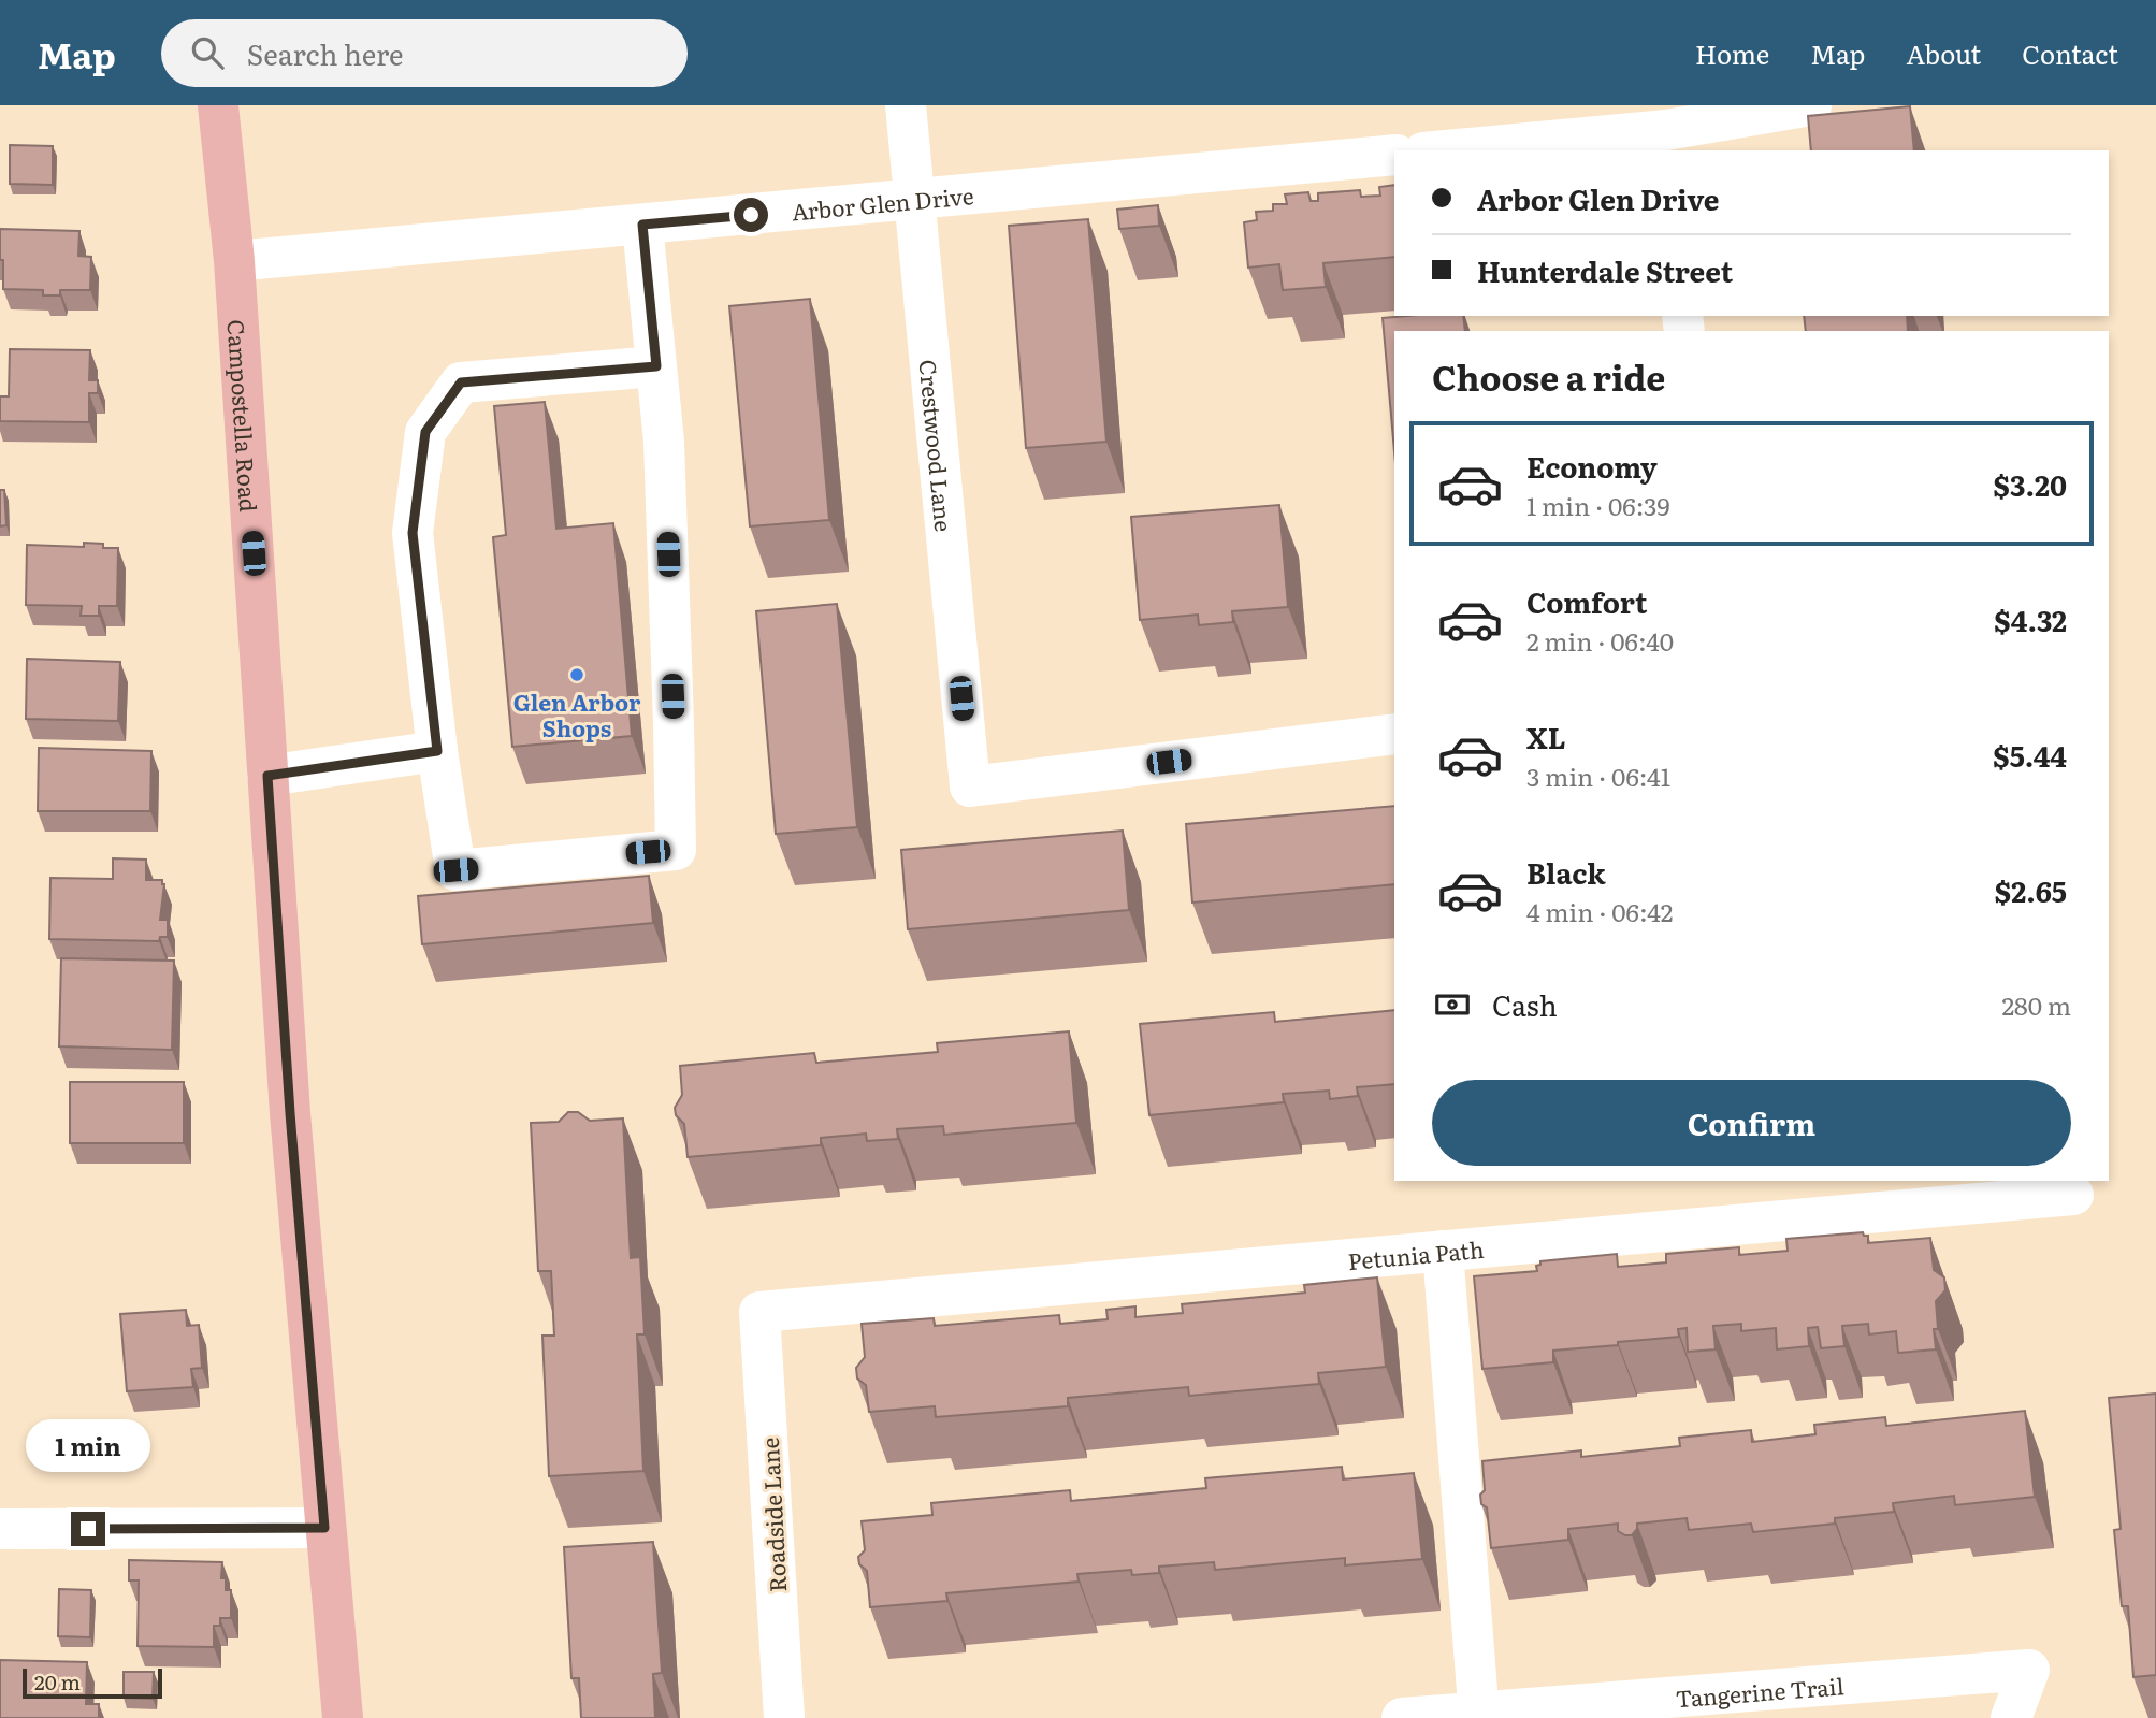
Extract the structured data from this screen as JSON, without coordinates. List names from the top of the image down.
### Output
{
  "streets": {
    "main road": ["Campostella Road"],
    "street": [
      "Arbor Glen Drive",
      "Crestwood Lane",
      "Petunia Path",
      "Roadside Lane",
      "Tangerine Trail"
    ]
  },
  "crossings": [
    ["Arbor Glen Drive", "Campostella Road"],
    ["Arbor Glen Drive", "Crestwood Lane"],
    ["Petunia Path", "Roadside Lane"]
  ],
  "places": ["Glen Arbor Shops"],
  "scale_bar": "20 m",
  "page": {
    "header": "Map",
    "search": "Search here",
    "nav": [
      "Home",
      "Map",
      "About",
      "Contact"
    ],
    "banner": ["Arbor Glen Drive", "Hunterdale Street"],
    "heading": "Choose a ride",
    "list": [
      {
        "name": "Economy",
        "note": "1 min · 06:39",
        "value": "$3.20"
      },
      {
        "name": "Comfort",
        "note": "2 min · 06:40",
        "value": "$4.32"
      },
      {
        "name": "XL",
        "note": "3 min · 06:41",
        "value": "$5.44"
      },
      {
        "name": "Black",
        "note": "4 min · 06:42",
        "value": "$2.65"
      }
    ],
    "pay": ["Cash", "280 m"],
    "buttons": "Confirm",
    "bubble": "1 min",
    "scale": "20 m"
  }
}
